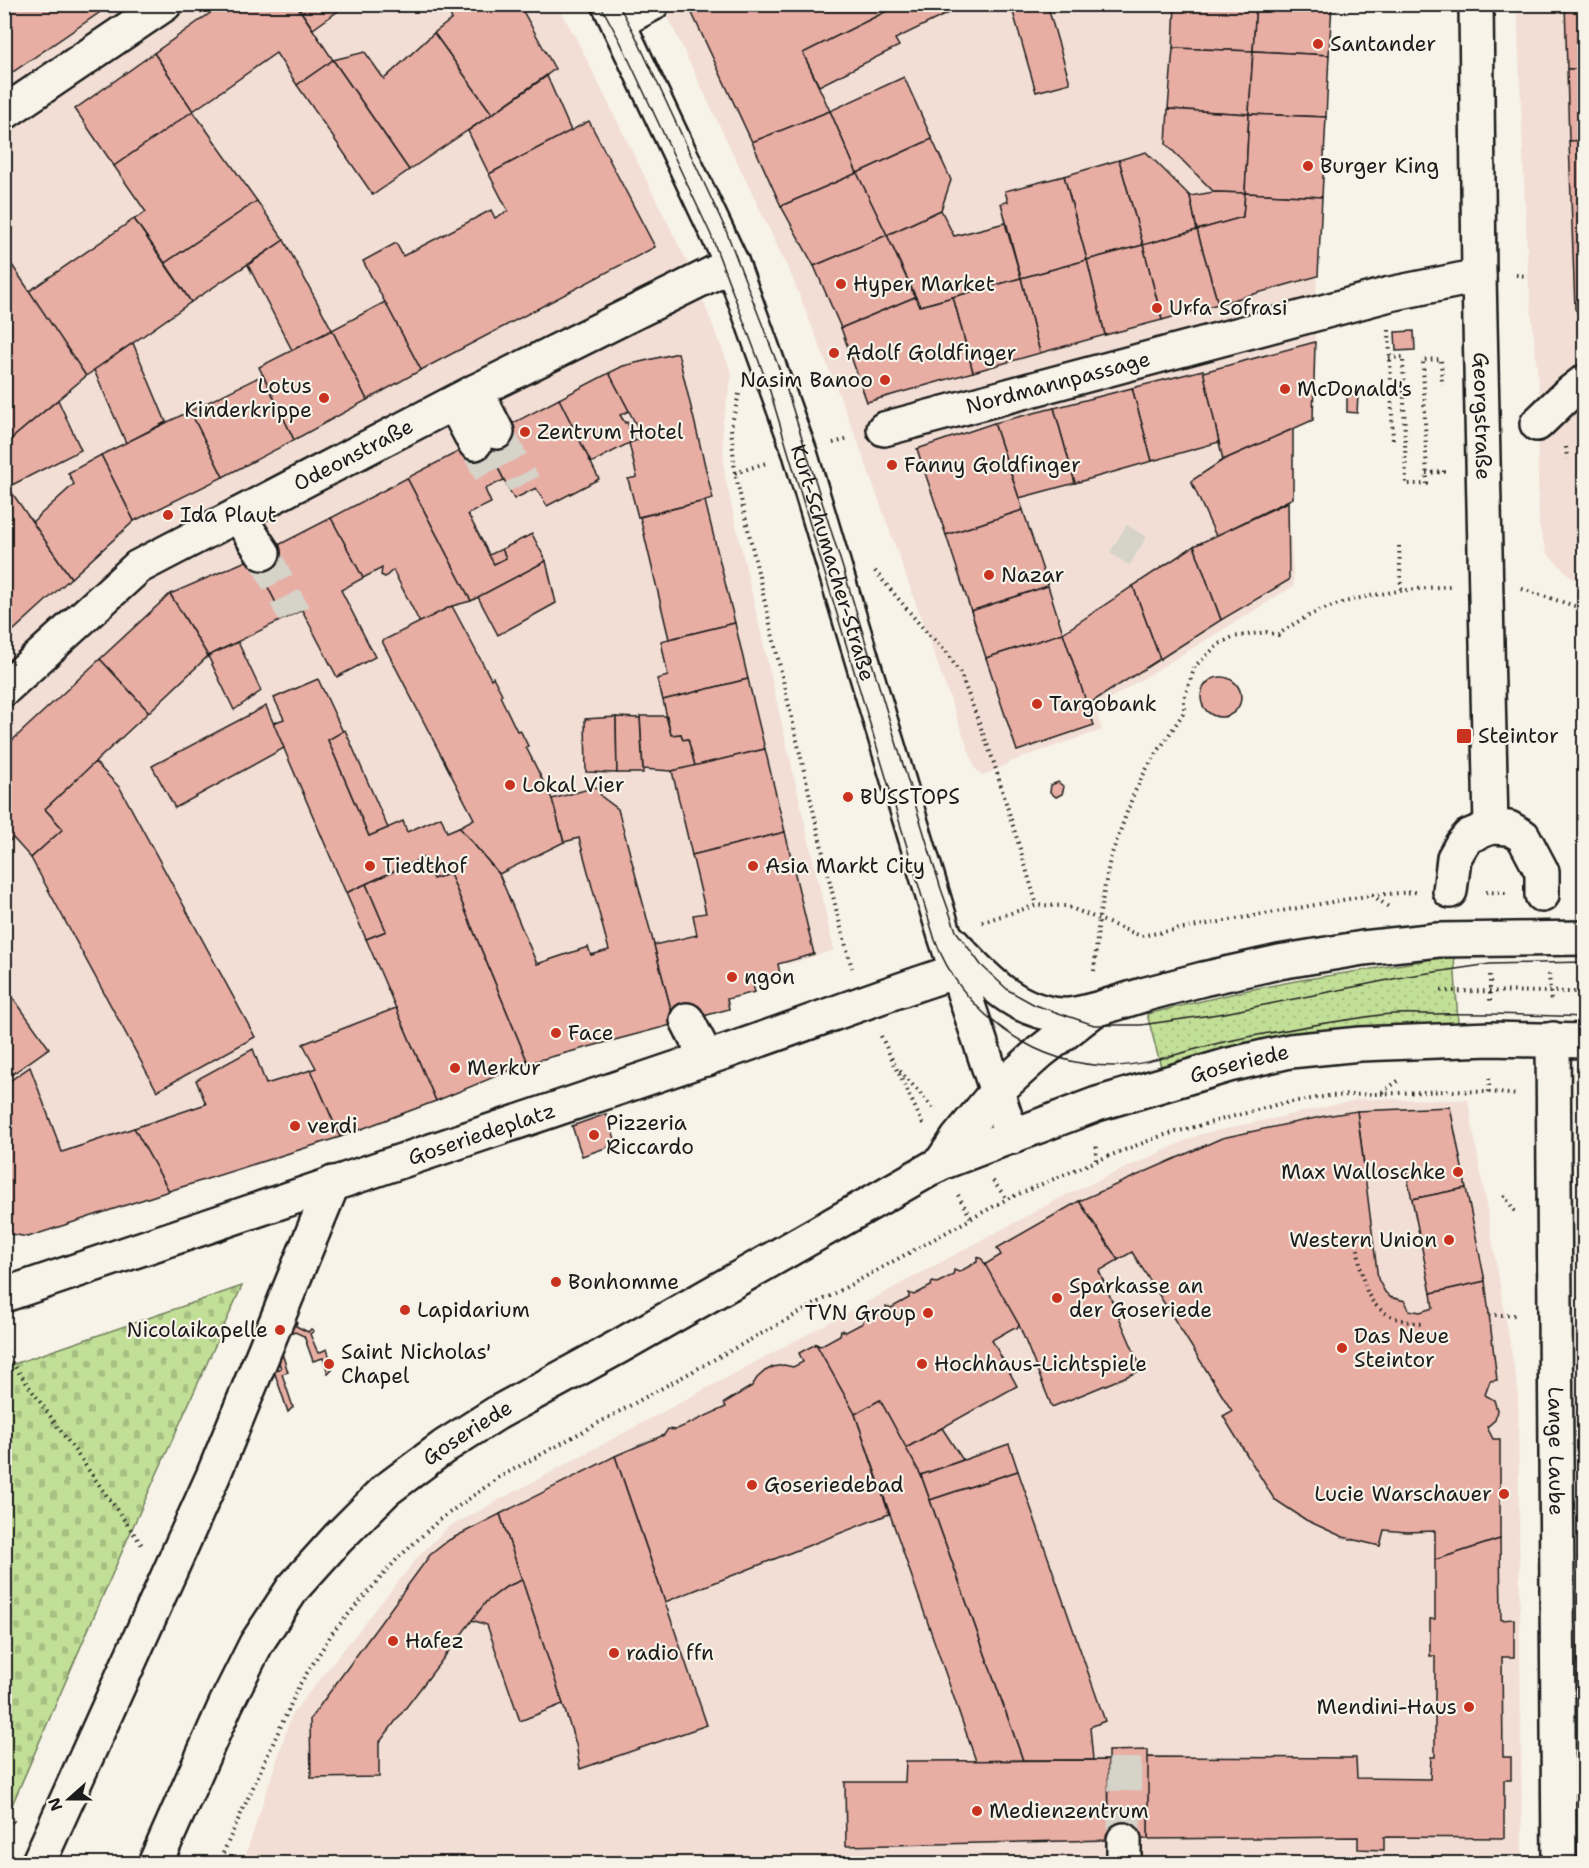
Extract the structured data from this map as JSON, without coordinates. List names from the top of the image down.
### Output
{
  "streets": {
    "street": [
      "Nordmannpassage",
      "Georgstraße",
      "Odeonstraße",
      "Kurt-Schumacher-Straße",
      "Goseriede",
      "Goseriedeplatz",
      "Lange Laube"
    ]
  },
  "crossings": [
    ["Nordmannpassage", "Georgstraße"],
    ["Odeonstraße", "Kurt-Schumacher-Straße"],
    ["Kurt-Schumacher-Straße", "Goseriede"],
    ["Kurt-Schumacher-Straße", "Goseriedeplatz"],
    ["Goseriede", "Lange Laube"]
  ],
  "places": {
    "other": [
      "Santander",
      "Burger King",
      "Hyper Market",
      "Urfa Sofrasi",
      "Adolf Goldfinger",
      "Nasim Banoo",
      "McDonald's",
      "Lotus Kinderkrippe",
      "Zentrum Hotel",
      "Fanny Goldfinger",
      "Ida Plaut",
      "Nazar",
      "Targobank",
      "Lokal Vier",
      "BUSSTOPS",
      "Tiedthof",
      "Asia Markt City",
      "ngon",
      "Face",
      "Merkur",
      "verdi",
      "Pizzeria Riccardo",
      "Max Walloschke",
      "Western Union",
      "Bonhomme",
      "Sparkasse an der Goseriede",
      "Lapidarium",
      "TVN Group",
      "Nicolaikapelle",
      "Das Neue Steintor",
      "Saint Nicholas' Chapel",
      "Hochhaus-Lichtspiele",
      "Goseriedebad",
      "Lucie Warschauer",
      "Hafez",
      "radio ffn",
      "Mendini-Haus",
      "Medienzentrum"
    ],
    "transit": ["Steintor"]
  },
  "north": "left"
}
